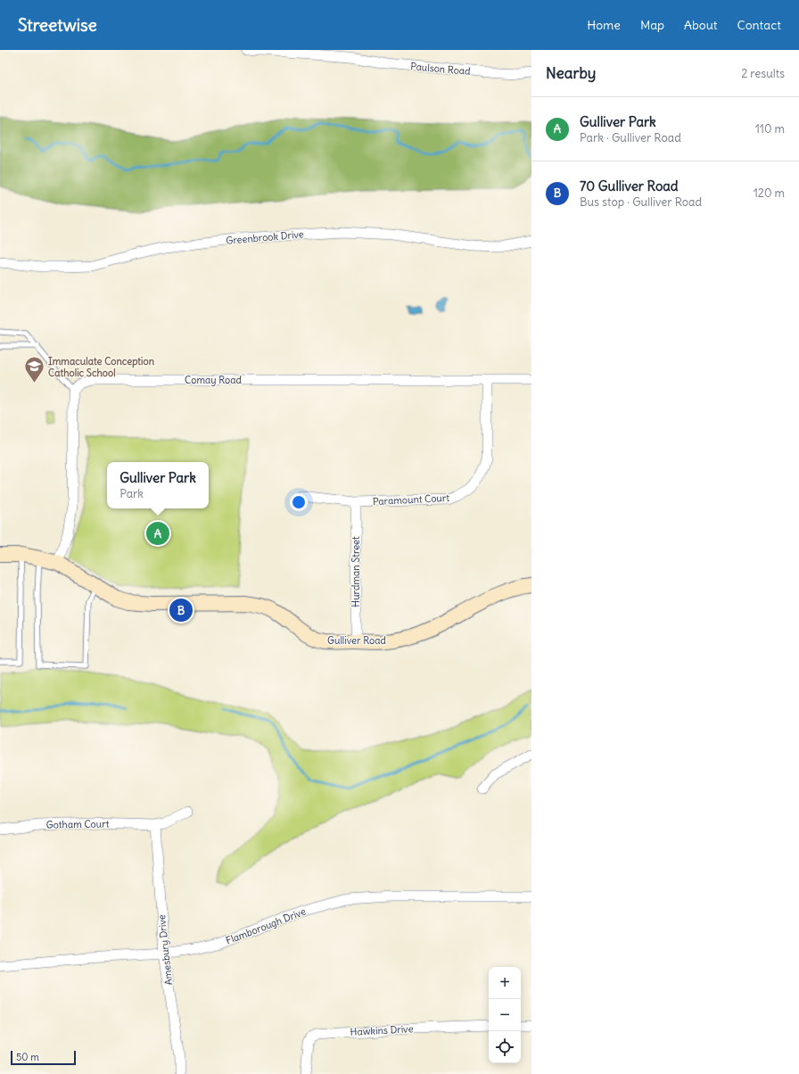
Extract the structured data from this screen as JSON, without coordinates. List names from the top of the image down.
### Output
{
  "streets": {
    "street": [
      "Paulson Road",
      "Greenbrook Drive",
      "Comay Road",
      "Paramount Court",
      "Hurdman Street",
      "Gulliver Road",
      "Gotham Court",
      "Flamborough Drive",
      "Amesbury Drive",
      "Hawkins Drive"
    ]
  },
  "crossings": [
    ["Comay Road", "Paramount Court"],
    ["Paramount Court", "Hurdman Street"],
    ["Hurdman Street", "Gulliver Road"],
    ["Gotham Court", "Amesbury Drive"],
    ["Flamborough Drive", "Amesbury Drive"]
  ],
  "places": {
    "school or university": ["Immaculate Conception Catholic School"]
  },
  "scale_bar": "50 m",
  "page": {
    "header": "Streetwise",
    "nav": [
      "Home",
      "Map",
      "About",
      "Contact"
    ],
    "heading": ["Nearby", "2 results"],
    "list": [
      {
        "mark": "A",
        "name": "Gulliver Park",
        "note": "Park · Gulliver Road",
        "value": "110 m"
      },
      {
        "mark": "B",
        "name": "70 Gulliver Road",
        "note": "Bus stop · Gulliver Road",
        "value": "120 m"
      }
    ],
    "popup": ["Gulliver Park", "Park"],
    "pins": ["A", "B"],
    "map_buttons": ["+", "−"],
    "scale": "50 m"
  }
}
